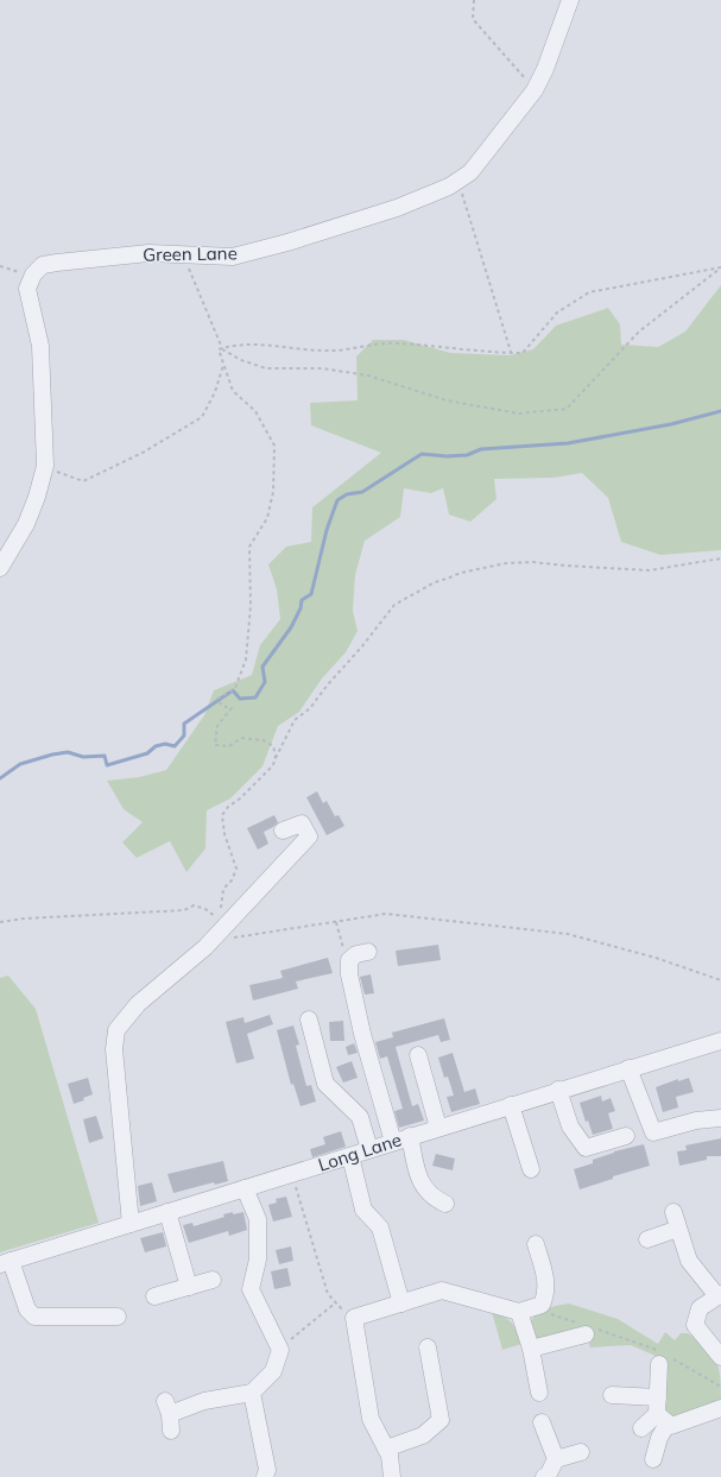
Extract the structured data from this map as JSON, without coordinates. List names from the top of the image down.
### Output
{
  "streets": {
    "street": ["Green Lane", "Long Lane"]
  }
}
